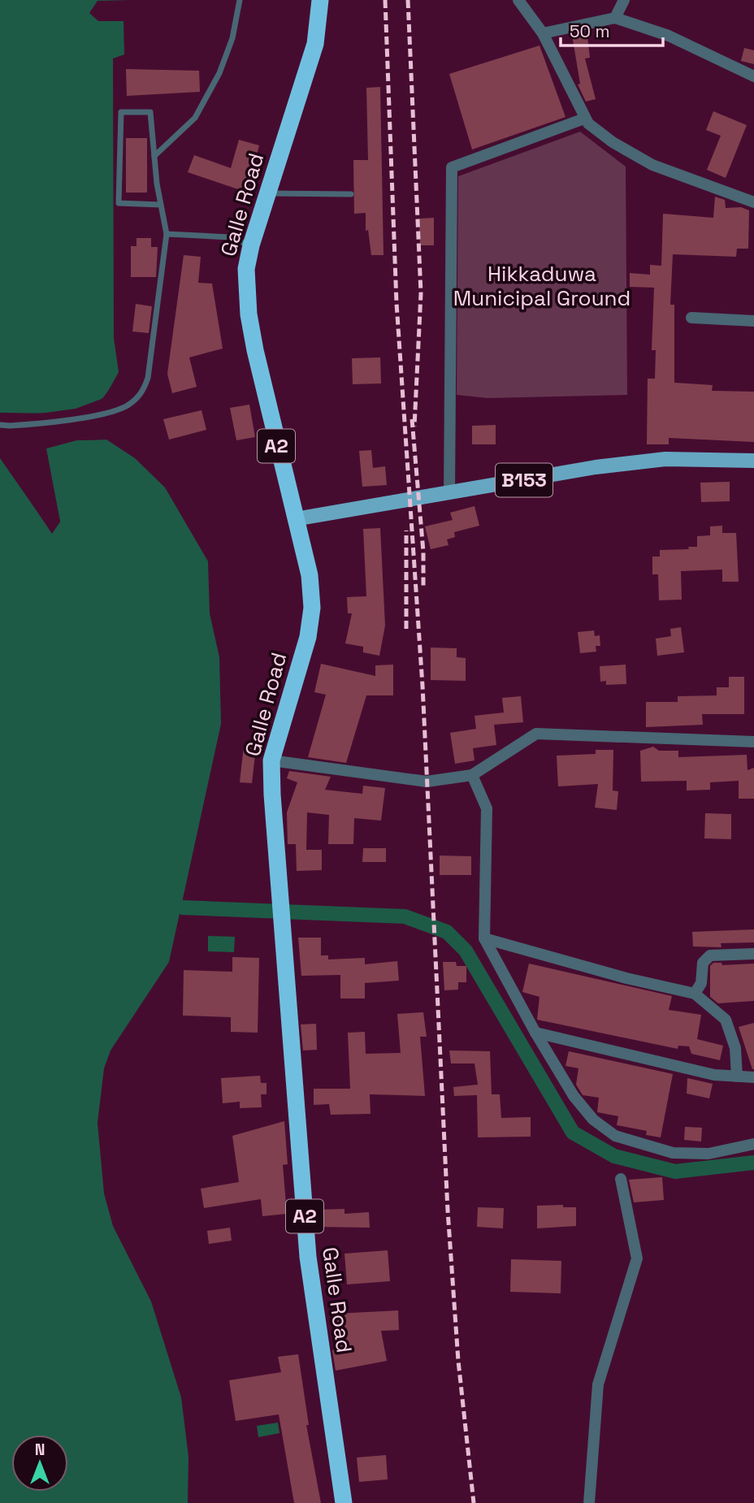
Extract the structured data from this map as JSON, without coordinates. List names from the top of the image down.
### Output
{
  "streets": {
    "highway": ["Galle Road", "A2"],
    "main road": ["B153"]
  },
  "crossings": [
    ["Galle Road", "B153"]
  ],
  "parks": ["Hikkaduwa Municipal Ground"],
  "scale_bar": "50 m",
  "north": "top"
}
